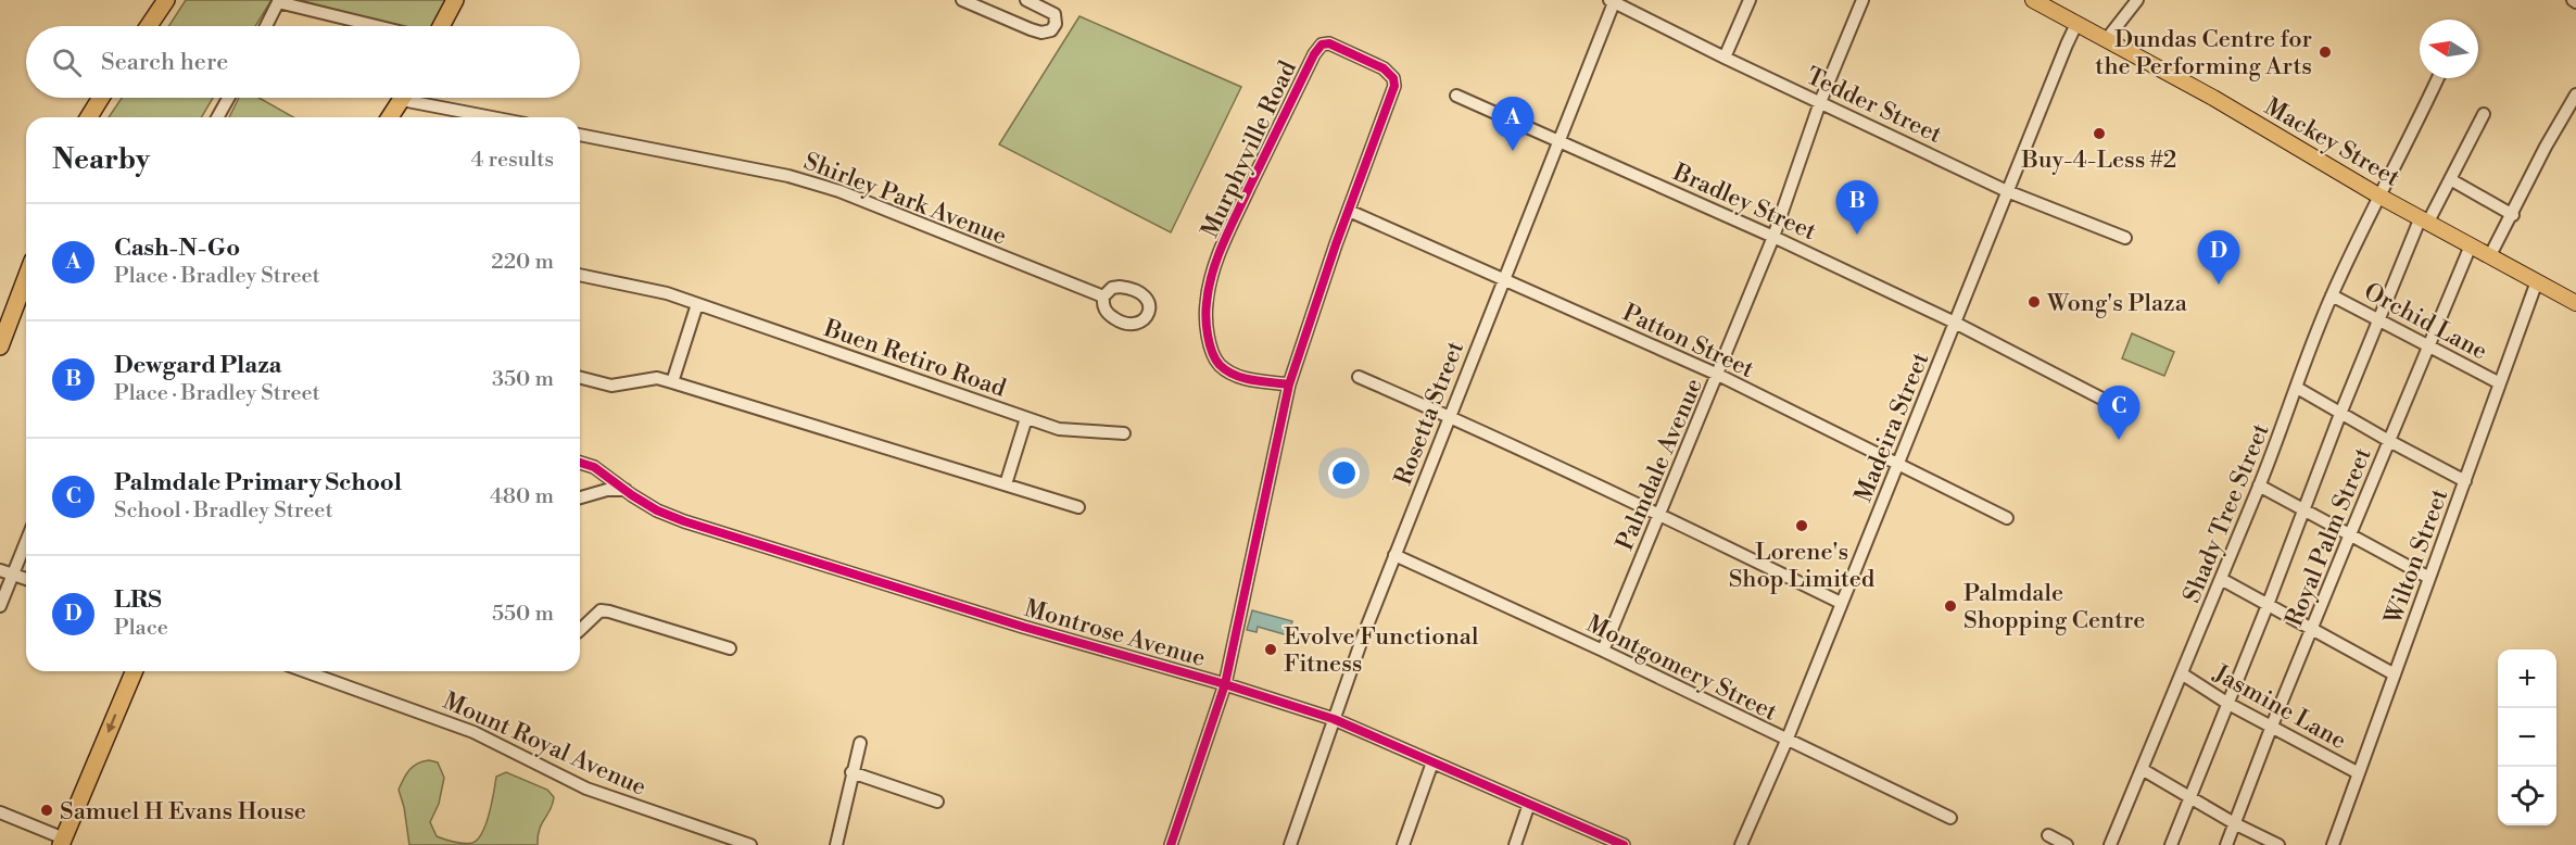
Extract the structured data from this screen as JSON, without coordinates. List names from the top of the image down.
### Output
{
  "streets": {
    "main road": ["Mackey Street"],
    "street": [
      "Tedder Street",
      "Murphyville Road",
      "Shirley Park Avenue",
      "Bradley Street",
      "Orchid Lane",
      "Patton Street",
      "Buen Retiro Road",
      "Rosetta Street",
      "Madeira Street",
      "Palmdale Avenue",
      "Shady Tree Street",
      "Royal Palm Street",
      "Wilton Street",
      "Montrose Avenue",
      "Montgomery Street",
      "Jasmine Lane",
      "Mount Royal Avenue"
    ]
  },
  "crossings": [
    ["Tedder Street", "Rosetta Street"],
    ["Tedder Street", "Madeira Street"],
    ["Tedder Street", "Palmdale Avenue"],
    ["Mackey Street", "Madeira Street"],
    ["Mackey Street", "Shady Tree Street"],
    ["Mackey Street", "Royal Palm Street"],
    ["Mackey Street", "Wilton Street"],
    ["Murphyville Road", "Patton Street"],
    ["Murphyville Road", "Montrose Avenue"],
    ["Bradley Street", "Rosetta Street"],
    ["Bradley Street", "Madeira Street"],
    ["Bradley Street", "Palmdale Avenue"],
    ["Orchid Lane", "Shady Tree Street"],
    ["Orchid Lane", "Royal Palm Street"],
    ["Orchid Lane", "Wilton Street"],
    ["Patton Street", "Rosetta Street"],
    ["Patton Street", "Madeira Street"],
    ["Patton Street", "Palmdale Avenue"],
    ["Rosetta Street", "Montrose Avenue"],
    ["Rosetta Street", "Montgomery Street"],
    ["Madeira Street", "Montgomery Street"],
    ["Palmdale Avenue", "Montgomery Street"],
    ["Shady Tree Street", "Jasmine Lane"],
    ["Royal Palm Street", "Jasmine Lane"],
    ["Wilton Street", "Jasmine Lane"]
  ],
  "places": [
    "Dundas Centre for the Performing Arts",
    "Buy-4-Less #2",
    "Wong's Plaza",
    "Lorene's Shop Limited",
    "Palmdale Shopping Centre",
    "Evolve Functional Fitness",
    "Samuel H Evans House"
  ],
  "north": "left",
  "page": {
    "search": "Search here",
    "pins": [
      "A",
      "B",
      "D",
      "C"
    ],
    "heading": ["Nearby", "4 results"],
    "list": [
      {
        "mark": "A",
        "name": "Cash-N-Go",
        "note": "Place · Bradley Street",
        "value": "220 m"
      },
      {
        "mark": "B",
        "name": "Dewgard Plaza",
        "note": "Place · Bradley Street",
        "value": "350 m"
      },
      {
        "mark": "C",
        "name": "Palmdale Primary School",
        "note": "School · Bradley Street",
        "value": "480 m"
      },
      {
        "mark": "D",
        "name": "LRS",
        "note": "Place",
        "value": "550 m"
      }
    ],
    "map_buttons": ["+", "−"]
  }
}
